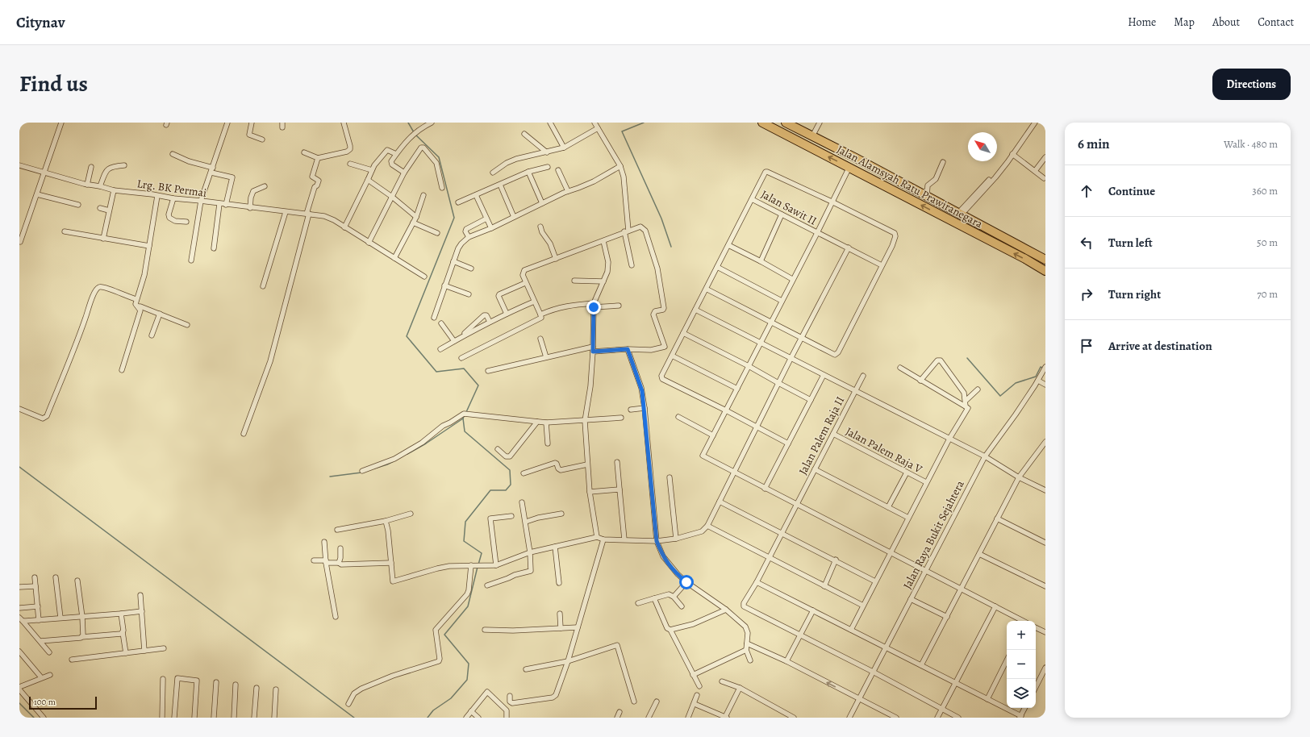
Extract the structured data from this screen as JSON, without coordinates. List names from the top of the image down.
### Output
{
  "streets": {
    "highway": ["Jalan Alamsyah Ratu Prawiranegara"],
    "street": [
      "Lrg. BK Permai",
      "Jalan Sawit II",
      "Jalan Palem Raja II",
      "Jalan Palem Raja V",
      "Jalan Raya Bukit Sejahtera"
    ]
  },
  "crossings": [
    ["Jalan Palem Raja II", "Jalan Palem Raja V"]
  ],
  "scale_bar": "100 m",
  "north": "top left",
  "page": {
    "header": "Citynav",
    "nav": [
      "Home",
      "Map",
      "About",
      "Contact"
    ],
    "title": "Find us",
    "buttons": "Directions",
    "heading": ["6 min", "Walk · 480 m"],
    "list": [
      ["Continue", "360 m"],
      ["Turn left", "50 m"],
      ["Turn right", "70 m"],
      "Arrive at destination"
    ],
    "map_buttons": ["+", "−"],
    "scale": "100 m"
  }
}
